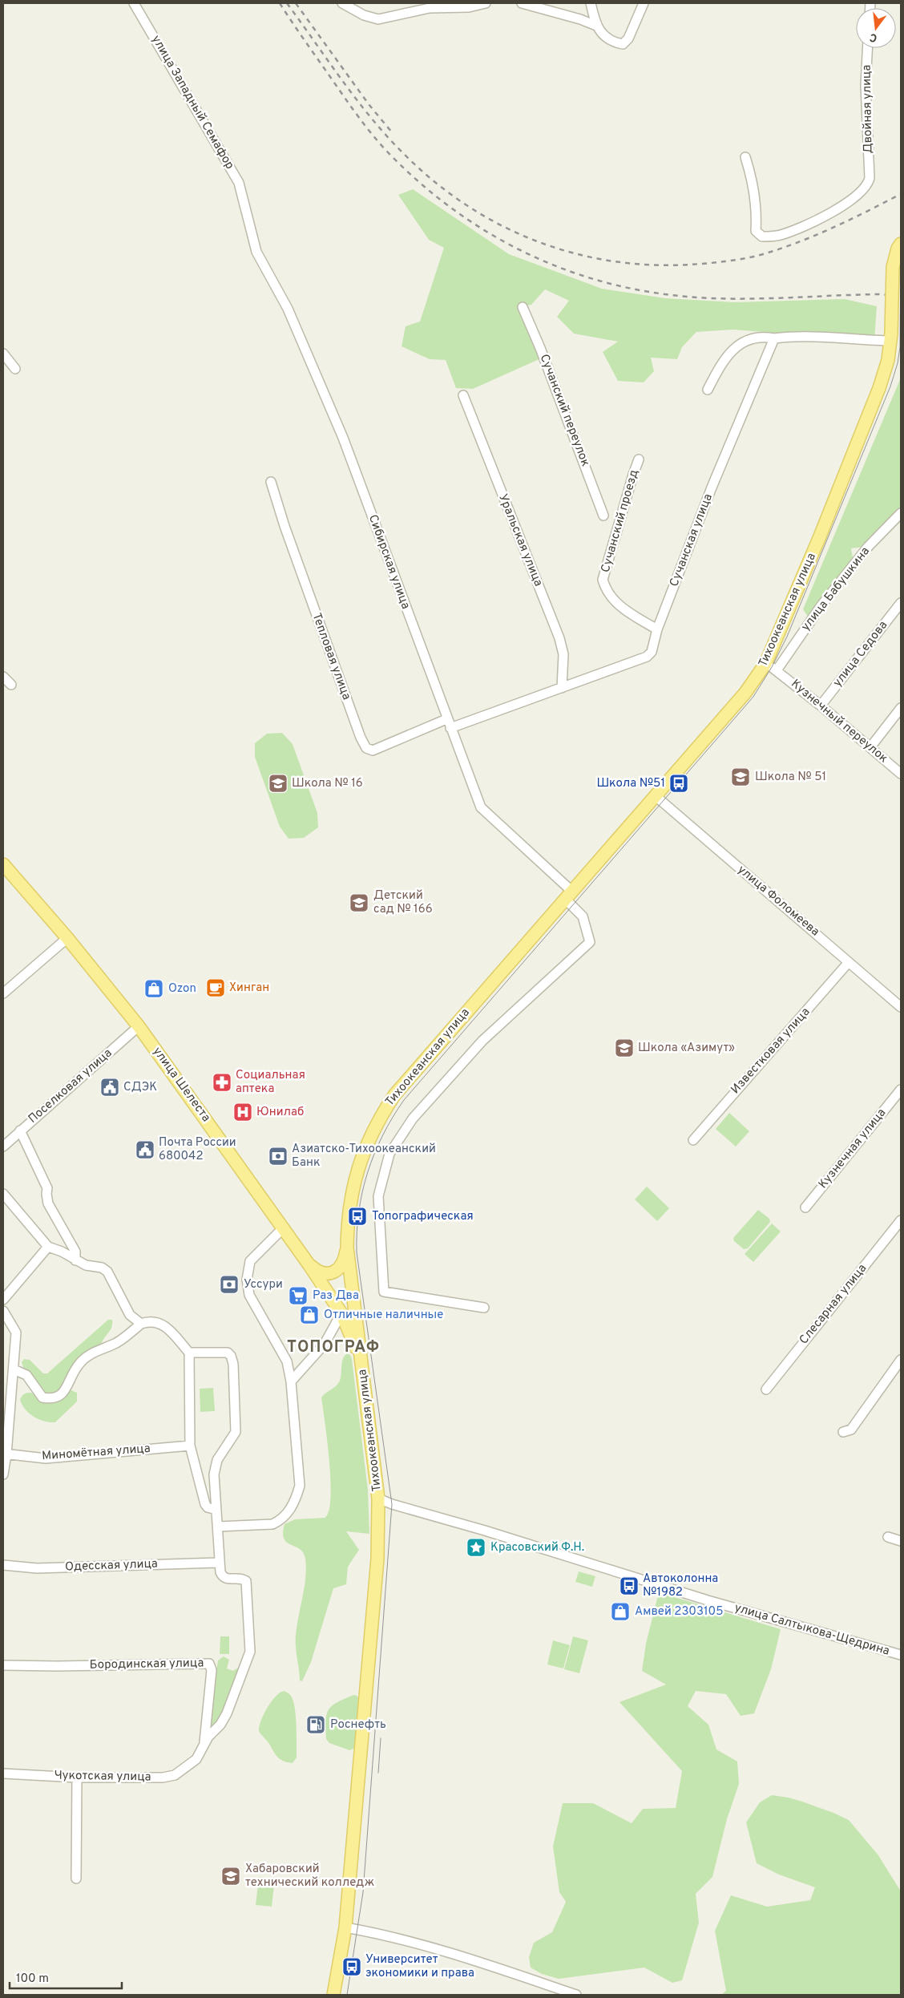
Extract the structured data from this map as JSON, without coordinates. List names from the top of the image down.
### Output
{
  "streets": {
    "main road": ["Тихоокеанская улица", "улица Шелеста"],
    "street": [
      "улица Западный Семафор",
      "Двойная улица",
      "Сучанский переулок",
      "Сучанский проезд",
      "Уральская улица",
      "Сучанская улица",
      "Сибирская улица",
      "улица Бабушкина",
      "улица Седова",
      "Тепловая улица",
      "Кузнечный переулок",
      "улица Фоломеева",
      "Известковая улица",
      "Поселковая улица",
      "Кузнечная улица",
      "Слесарная улица",
      "Миномётная улица",
      "Одесская улица",
      "улица Салтыкова-Щедрина",
      "Бородинская улица",
      "Чукотская улица"
    ]
  },
  "crossings": [
    ["улица Западный Семафор", "Сибирская улица"],
    ["Сучанский проезд", "Сучанская улица"],
    ["Уральская улица", "Сучанская улица"],
    ["Сучанская улица", "Сибирская улица"],
    ["Сучанская улица", "Тепловая улица"],
    ["Сибирская улица", "Тихоокеанская улица"],
    ["Сибирская улица", "Тепловая улица"],
    ["улица Бабушкина", "Кузнечный переулок"],
    ["Тихоокеанская улица", "Кузнечный переулок"],
    ["Тихоокеанская улица", "улица Фоломеева"],
    ["Тихоокеанская улица", "улица Шелеста"],
    ["Тихоокеанская улица", "улица Салтыкова-Щедрина"],
    ["улица Седова", "Кузнечный переулок"],
    ["улица Фоломеева", "Известковая улица"],
    ["улица Шелеста", "Поселковая улица"],
    ["Бородинская улица", "Чукотская улица"]
  ],
  "districts": ["ТОПОГРАФ"],
  "places": {
    "school or university": [
      "Школа № 51",
      "Школа № 16",
      "Детский сад № 166",
      "Школа «Азимут»",
      "Хабаровский технический колледж"
    ],
    "bus stop": [
      "Школа №51",
      "Топографическая",
      "Автоколонна №1982",
      "Университет экономики и права"
    ],
    "cafe": ["Хинган"],
    "shop": ["Ozon", "Отличные наличные", "Амвей 2303105"],
    "pharmacy": ["Социальная аптека"],
    "public building": ["СДЭК", "Почта России 680042"],
    "hospital": ["Юнилаб"],
    "bank": ["Азиатско-Тихоокеанский Банк", "Уссури"],
    "supermarket": ["Раз Два"],
    "place": ["Красовский Ф.Н."],
    "fuel station": ["Роснефть"]
  },
  "scale_bar": "100 m",
  "north": "bottom"
}
